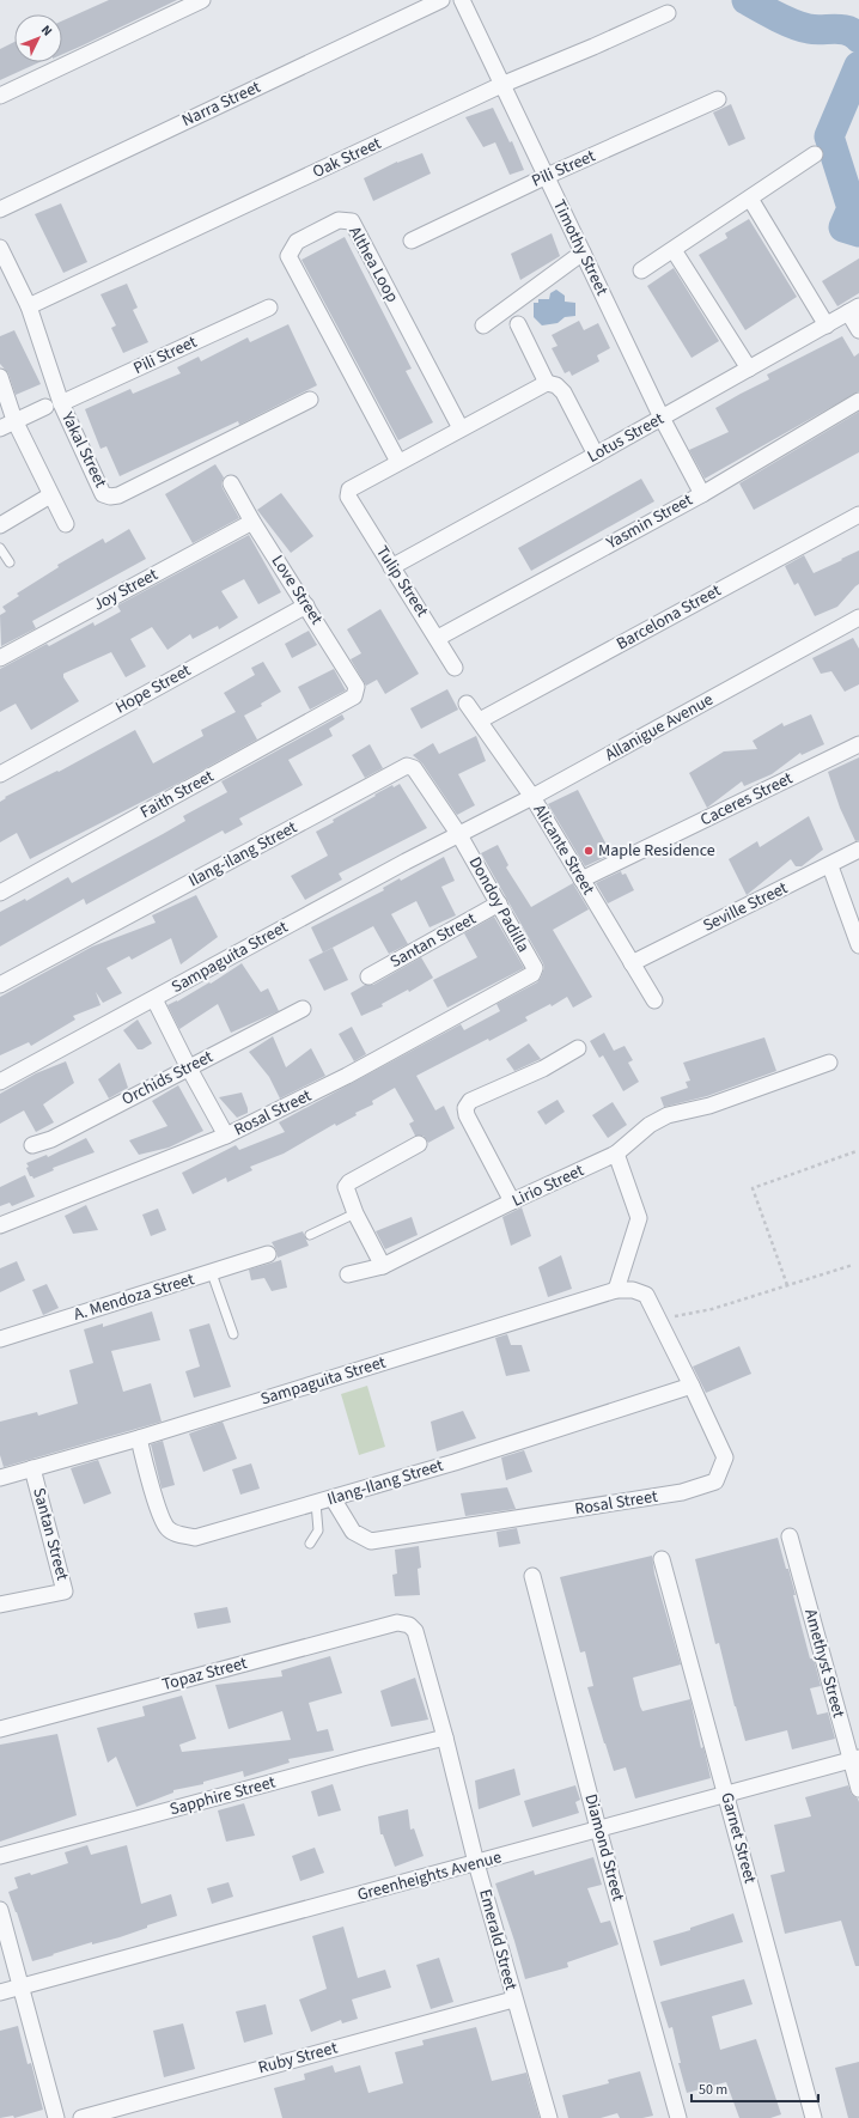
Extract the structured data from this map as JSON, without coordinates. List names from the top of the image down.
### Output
{
  "streets": {
    "street": [
      "Narra Street",
      "Oak Street",
      "Pili Street",
      "Timothy Street",
      "Althea Loop",
      "Lotus Street",
      "Yakal Street",
      "Yasmin Street",
      "Tulip Street",
      "Joy Street",
      "Love Street",
      "Barcelona Street",
      "Hope Street",
      "Allanigue Avenue",
      "Faith Street",
      "Caceres Street",
      "Alicante Street",
      "Ilang-ilang Street",
      "Dondoy Padilla",
      "Seville Street",
      "Santan Street",
      "Sampaguita Street",
      "Orchids Street",
      "Rosal Street",
      "Lirio Street",
      "A. Mendoza Street",
      "Ilang-Ilang Street",
      "Amethyst Street",
      "Topaz Street",
      "Sapphire Street",
      "Garnet Street",
      "Diamond Street",
      "Greenheights Avenue",
      "Emerald Street",
      "Ruby Street"
    ]
  },
  "crossings": [
    ["Oak Street", "Timothy Street"],
    ["Oak Street", "Yakal Street"],
    ["Pili Street", "Timothy Street"],
    ["Pili Street", "Yakal Street"],
    ["Timothy Street", "Lotus Street"],
    ["Timothy Street", "Yasmin Street"],
    ["Althea Loop", "Tulip Street"],
    ["Lotus Street", "Tulip Street"],
    ["Yasmin Street", "Tulip Street"],
    ["Joy Street", "Love Street"],
    ["Love Street", "Hope Street"],
    ["Love Street", "Faith Street"],
    ["Barcelona Street", "Alicante Street"],
    ["Allanigue Avenue", "Alicante Street"],
    ["Allanigue Avenue", "Ilang-ilang Street"],
    ["Allanigue Avenue", "Dondoy Padilla"],
    ["Allanigue Avenue", "Sampaguita Street"],
    ["Caceres Street", "Alicante Street"],
    ["Alicante Street", "Seville Street"],
    ["Ilang-ilang Street", "Dondoy Padilla"],
    ["Ilang-ilang Street", "Sampaguita Street"],
    ["Dondoy Padilla", "Santan Street"],
    ["Dondoy Padilla", "Sampaguita Street"],
    ["Dondoy Padilla", "Rosal Street"],
    ["Santan Street", "Sampaguita Street"],
    ["Sampaguita Street", "Rosal Street"],
    ["Sampaguita Street", "Ilang-Ilang Street"],
    ["Rosal Street", "Ilang-Ilang Street"],
    ["Amethyst Street", "Greenheights Avenue"],
    ["Topaz Street", "Emerald Street"],
    ["Sapphire Street", "Emerald Street"],
    ["Garnet Street", "Greenheights Avenue"],
    ["Diamond Street", "Greenheights Avenue"],
    ["Greenheights Avenue", "Emerald Street"],
    ["Emerald Street", "Ruby Street"]
  ],
  "places": ["Maple Residence"],
  "scale_bar": "50 m",
  "north": "top right"
}
